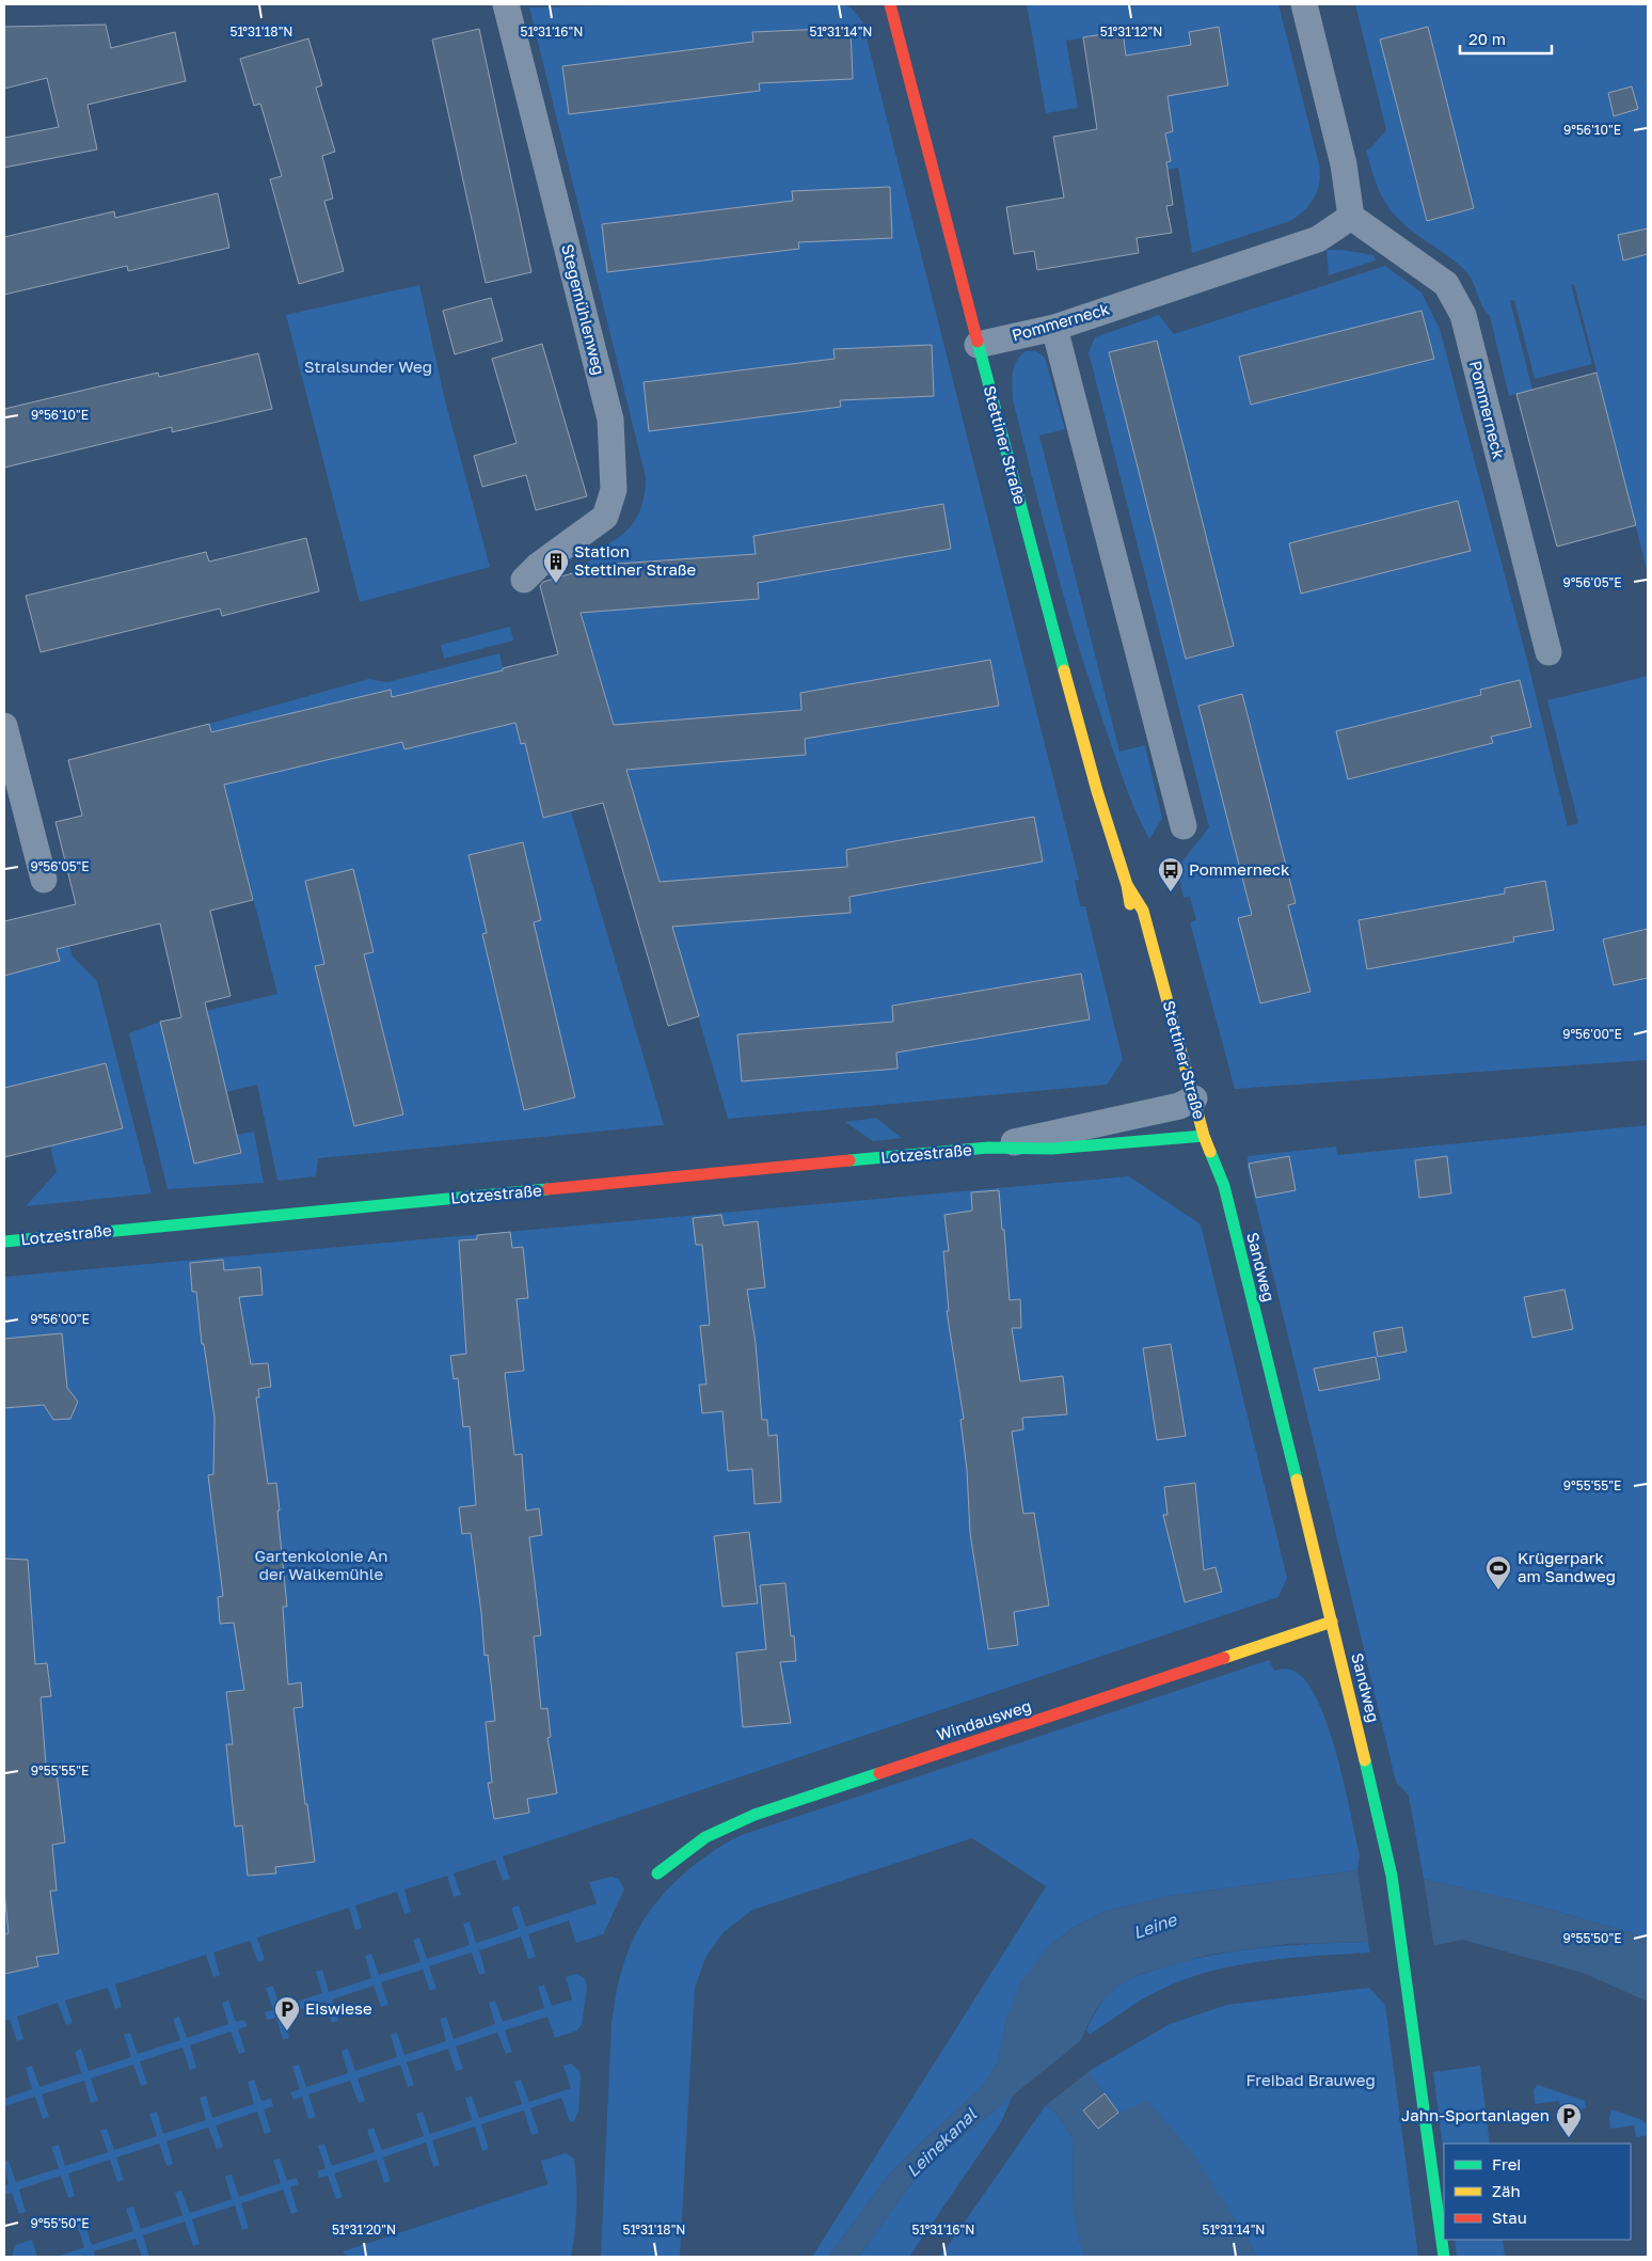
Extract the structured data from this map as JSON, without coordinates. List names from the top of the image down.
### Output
{
  "streets": {
    "street": [
      "Stegemühlenweg",
      "Pommerneck",
      "Stettiner Straße",
      "Lotzestraße",
      "Sandweg",
      "Windausweg"
    ]
  },
  "crossings": [
    ["Pommerneck", "Stettiner Straße"],
    ["Stettiner Straße", "Lotzestraße"],
    ["Stettiner Straße", "Sandweg"],
    ["Lotzestraße", "Sandweg"],
    ["Sandweg", "Windausweg"]
  ],
  "water": ["Leine", "Leinekanal"],
  "parks": ["Stralsunder Weg", "Gartenkolonie An der Walkemühle", "Freibad Brauweg"],
  "places": {
    "building": ["Station Stettiner Straße"],
    "bus stop": ["Pommerneck"],
    "sports": ["Krügerpark am Sandweg"],
    "parking": ["Eiswiese", "Jahn-Sportanlagen"]
  },
  "legend": ["Frei", "Zäh", "Stau"],
  "scale_bar": "20 m",
  "coordinates": [
    "51°31'18\"N",
    "51°31'16\"N",
    "51°31'14\"N",
    "51°31'12\"N",
    "9°56'10\"E",
    "9°56'05\"E",
    "9°56'00\"E",
    "9°55'55\"E",
    "9°55'50\"E",
    "51°31'20\"N"
  ]
}
